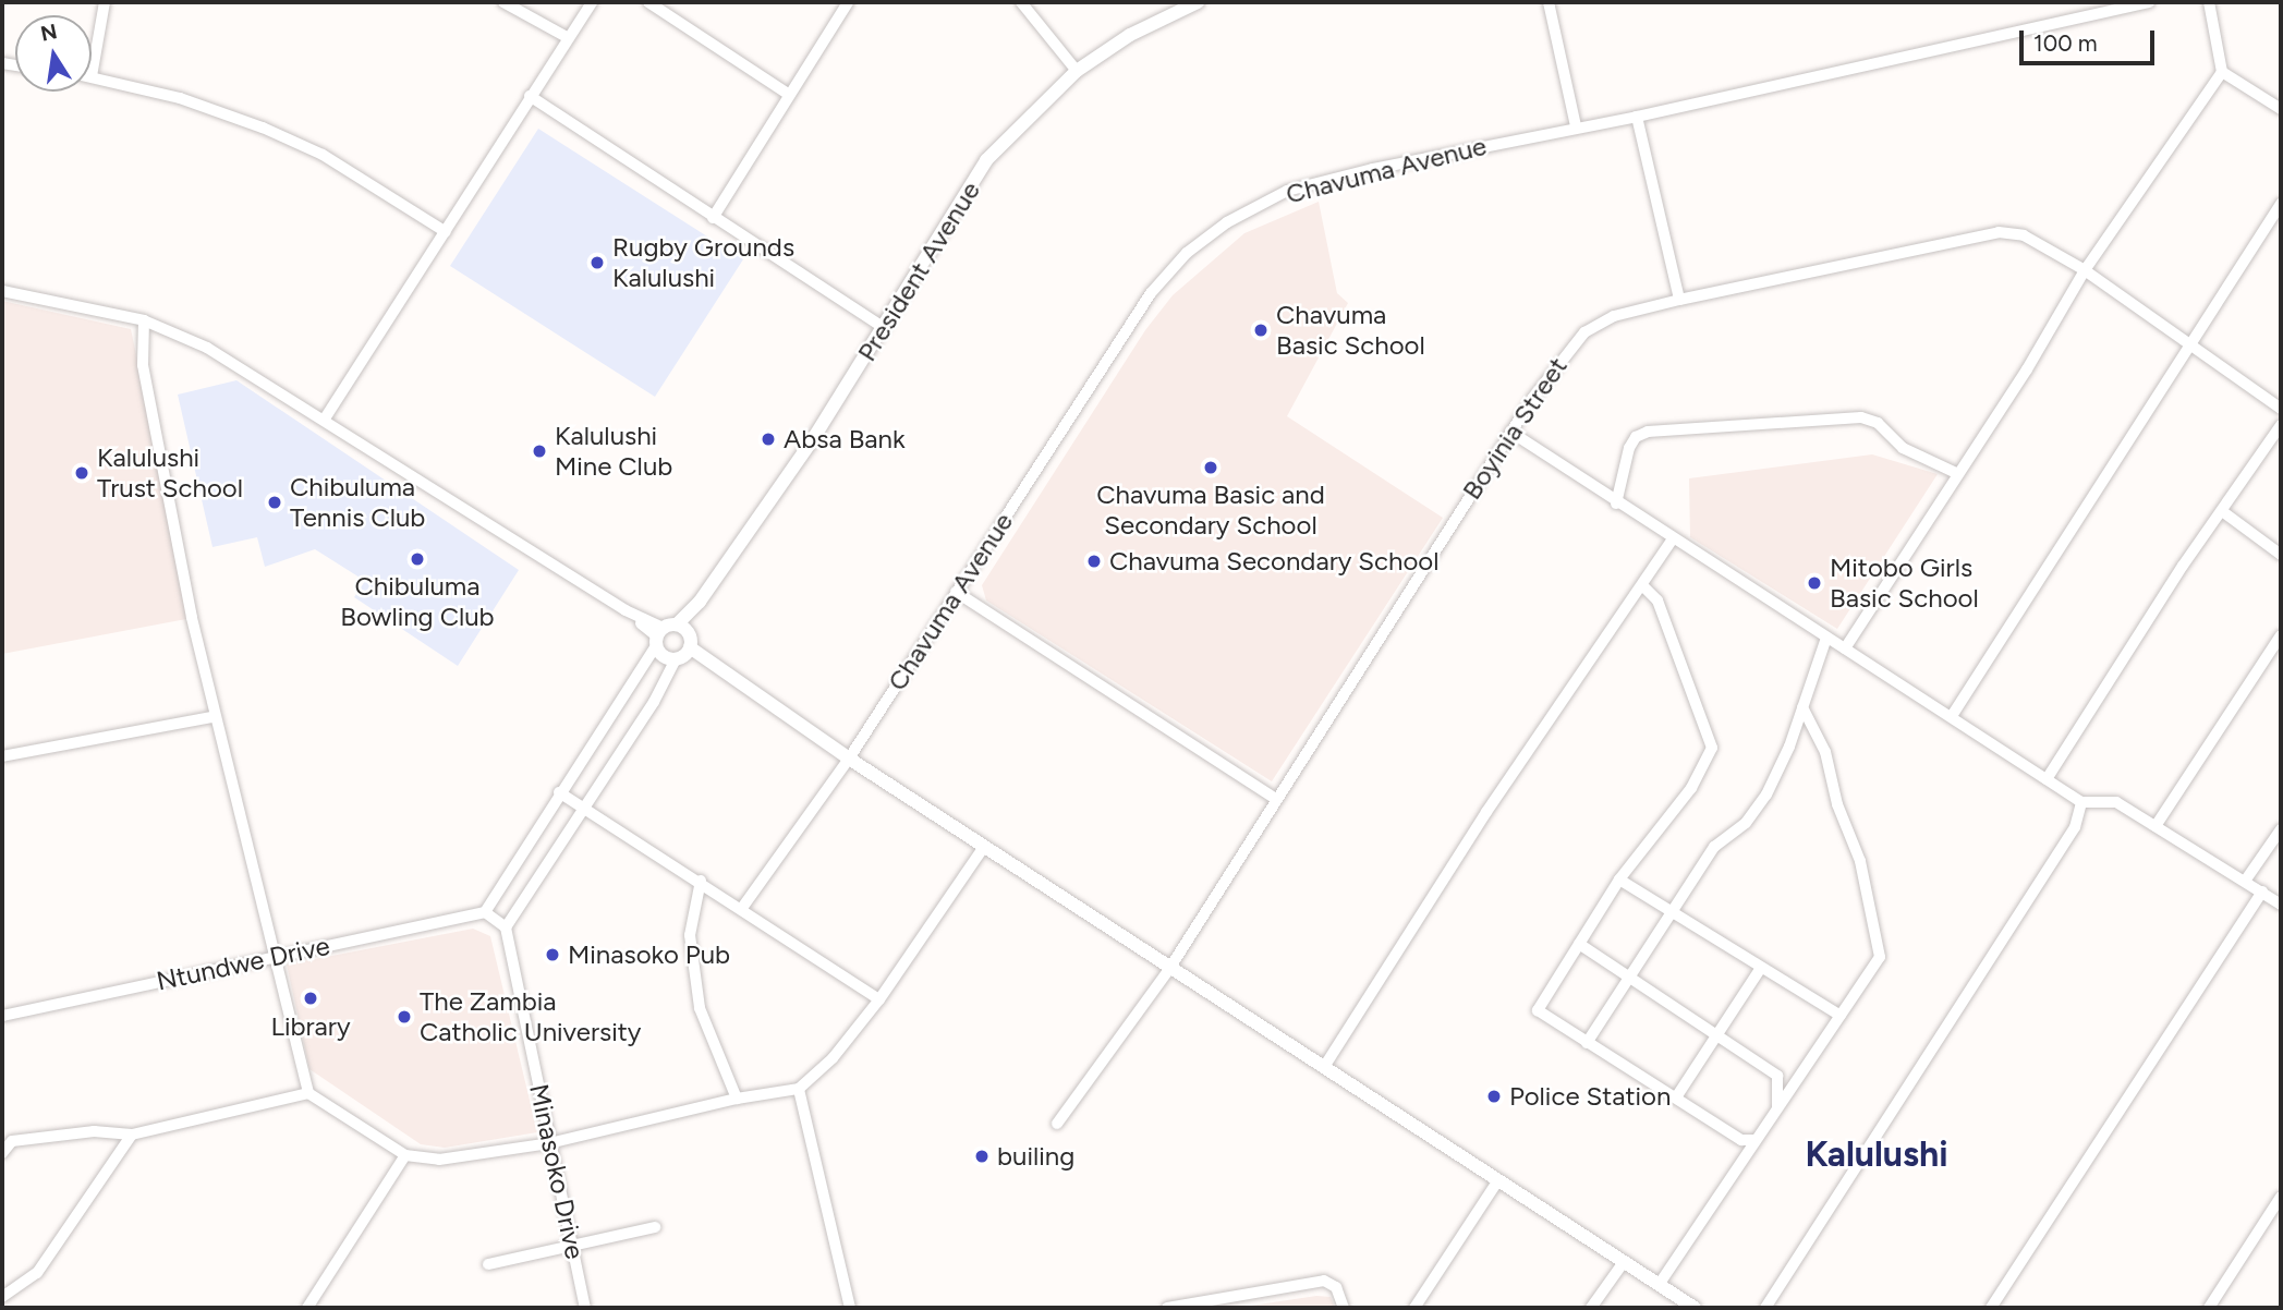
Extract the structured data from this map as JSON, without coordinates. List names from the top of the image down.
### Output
{
  "streets": {
    "street": [
      "Chavuma Avenue",
      "President Avenue",
      "Boyinia Street",
      "Ntundwe Drive",
      "Minasoko Drive"
    ]
  },
  "districts": ["Kalulushi"],
  "places": [
    "Rugby Grounds Kalulushi",
    "Chavuma Basic School",
    "Absa Bank",
    "Kalulushi Mine Club",
    "Chavuma Basic and Secondary School",
    "Kalulushi Trust School",
    "Chibuluma Tennis Club",
    "Chibuluma Bowling Club",
    "Chavuma Secondary School",
    "Mitobo Girls Basic School",
    "Minasoko Pub",
    "Library",
    "The Zambia Catholic University",
    "Police Station",
    "builing"
  ],
  "scale_bar": "100 m",
  "north": "top"
}
